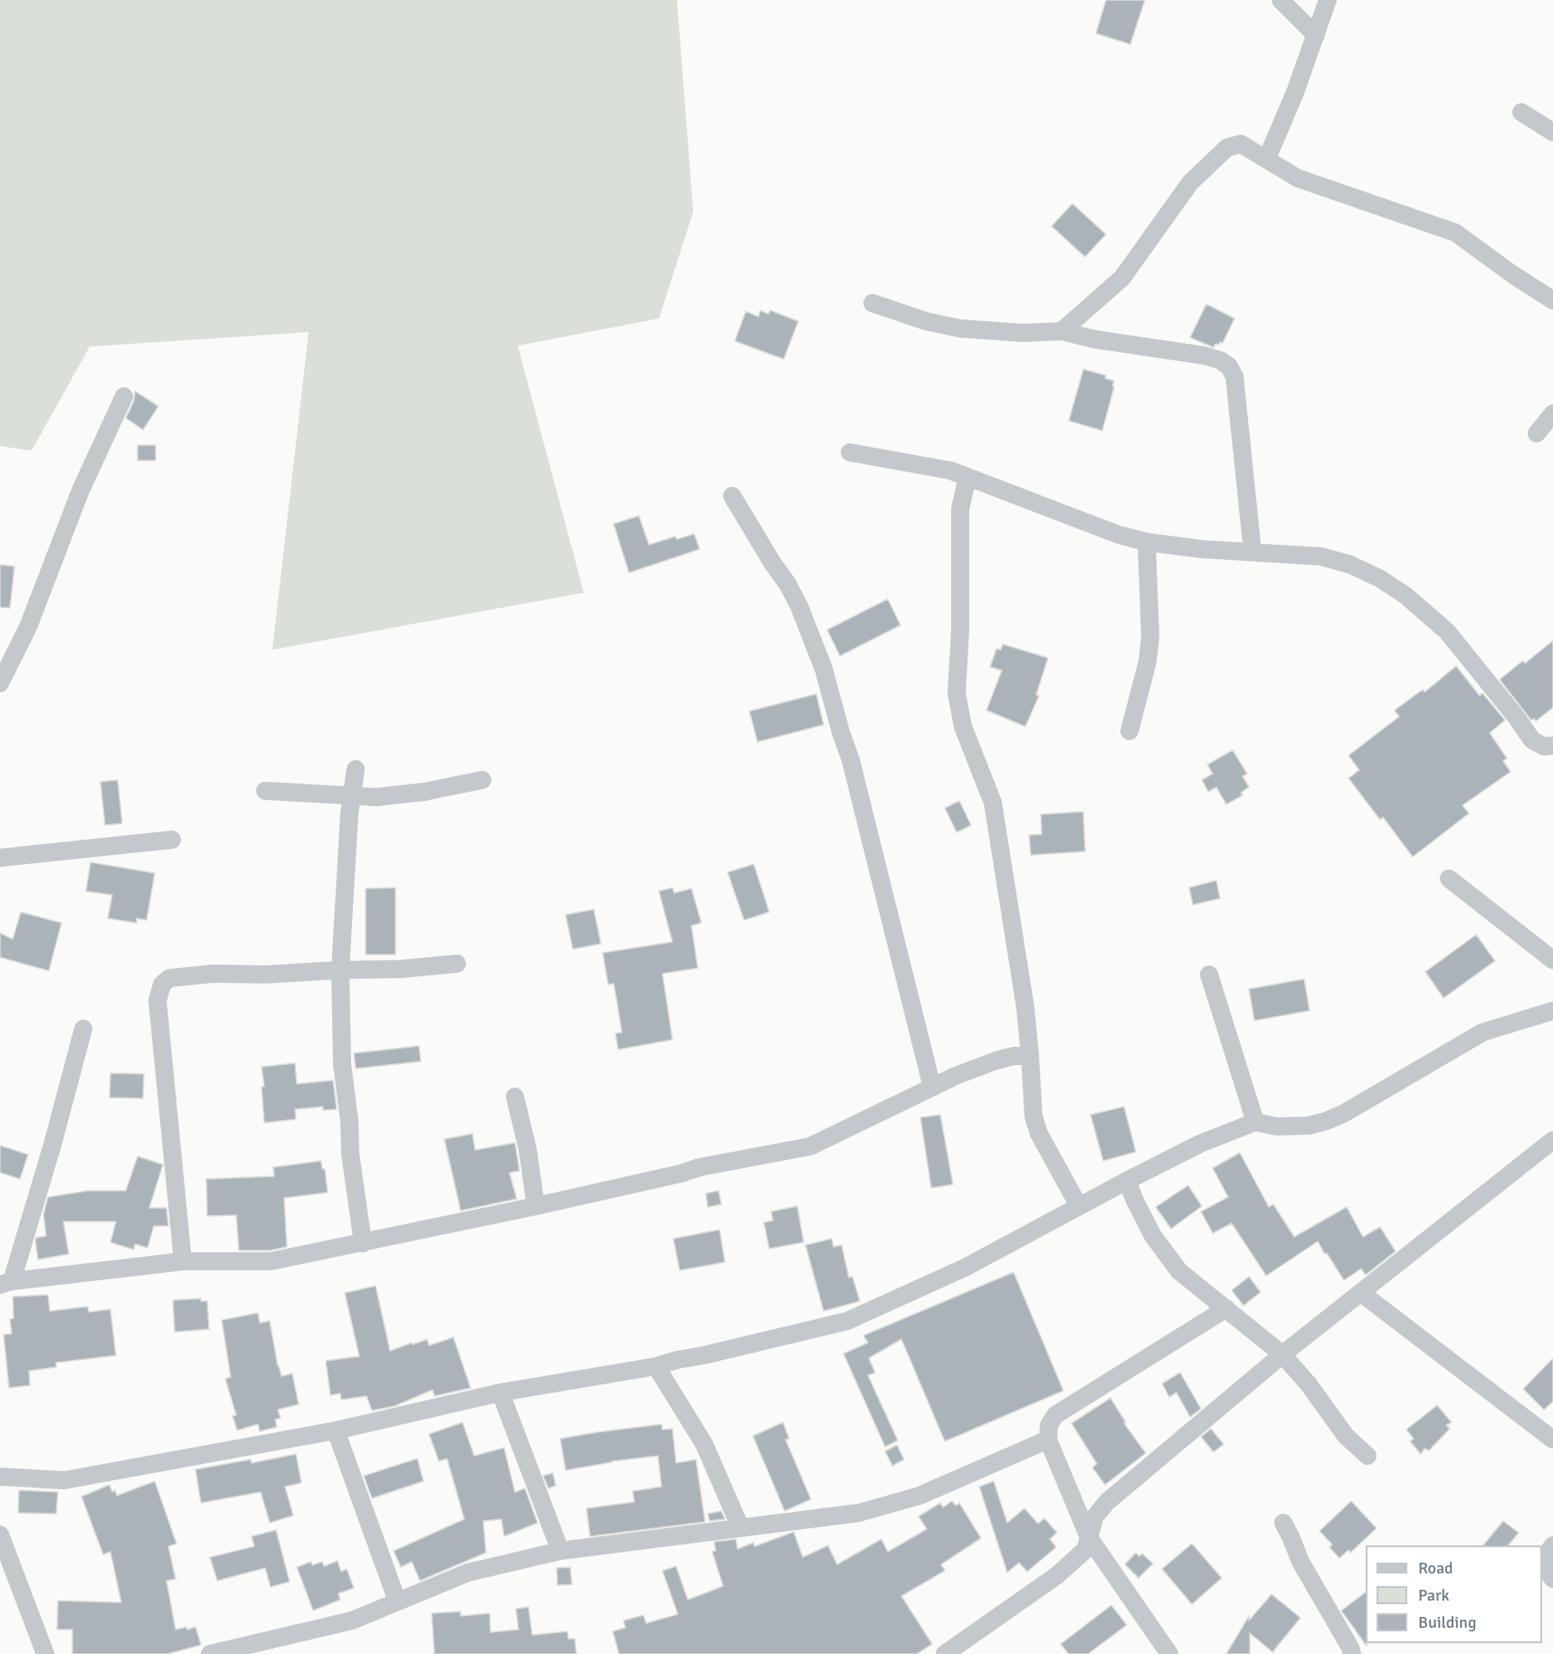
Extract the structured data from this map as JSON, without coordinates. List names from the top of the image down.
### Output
{
  "legend": ["Road", "Park", "Building"]
}
